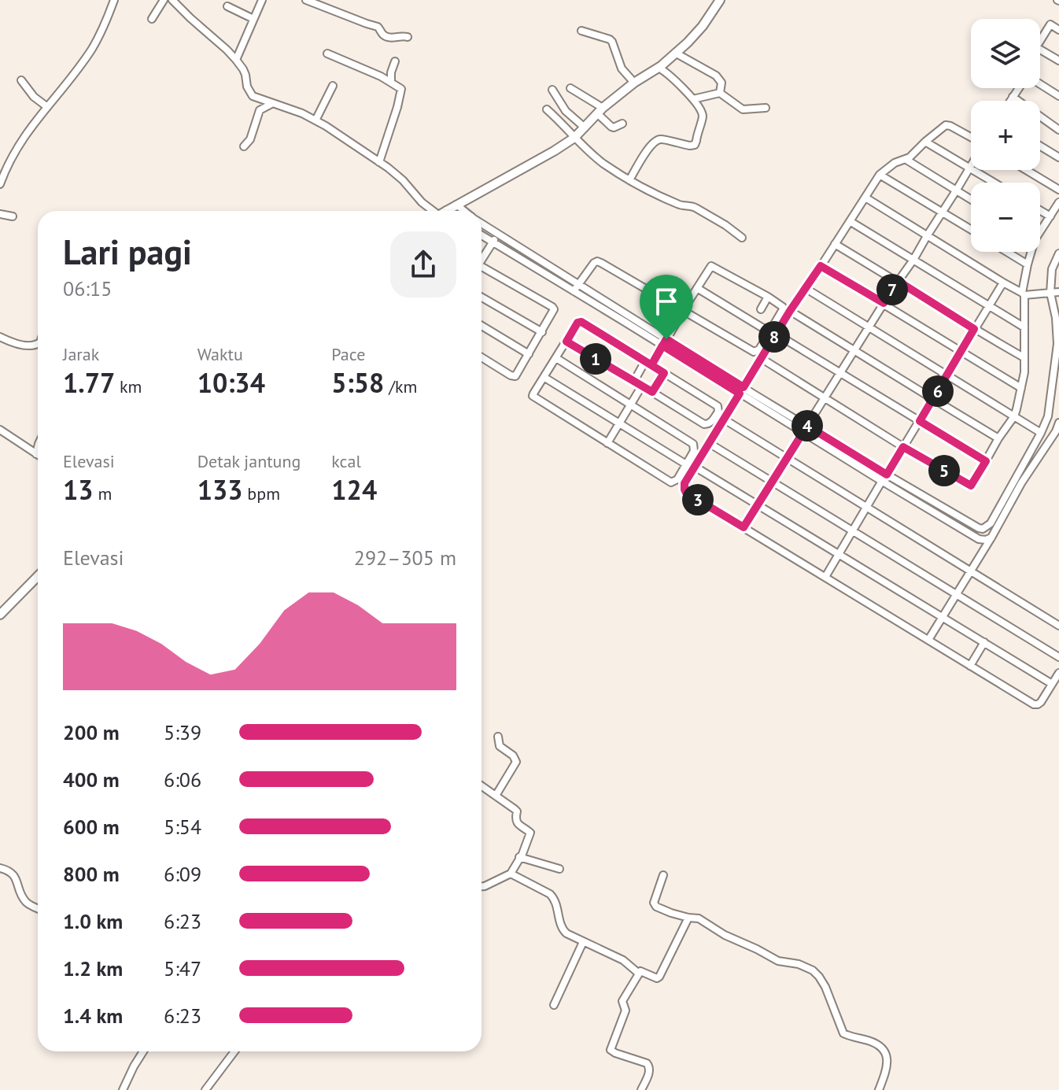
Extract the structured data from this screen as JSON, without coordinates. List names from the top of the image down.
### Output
{
  "page": {
    "map_buttons": ["+", "−"],
    "heading": ["Lari pagi", "06:15"],
    "pins": [
      "7",
      "8",
      "1",
      "6",
      "4",
      "5",
      "3"
    ],
    "stats": [
      ["Jarak", "1.77 km"],
      ["Waktu", "10:34"],
      ["Pace", "5:58 /km"],
      ["Elevasi", "13 m"],
      ["Detak jantung", "133 bpm"],
      ["kcal", "124"]
    ],
    "chart": ["Elevasi", "292–305 m"],
    "list": [
      {
        "name": "200 m",
        "note": "5:39"
      },
      {
        "name": "400 m",
        "note": "6:06"
      },
      {
        "name": "600 m",
        "note": "5:54"
      },
      {
        "name": "800 m",
        "note": "6:09"
      },
      {
        "name": "1.0 km",
        "note": "6:23"
      },
      {
        "name": "1.2 km",
        "note": "5:47"
      },
      {
        "name": "1.4 km",
        "note": "6:23"
      }
    ]
  }
}
